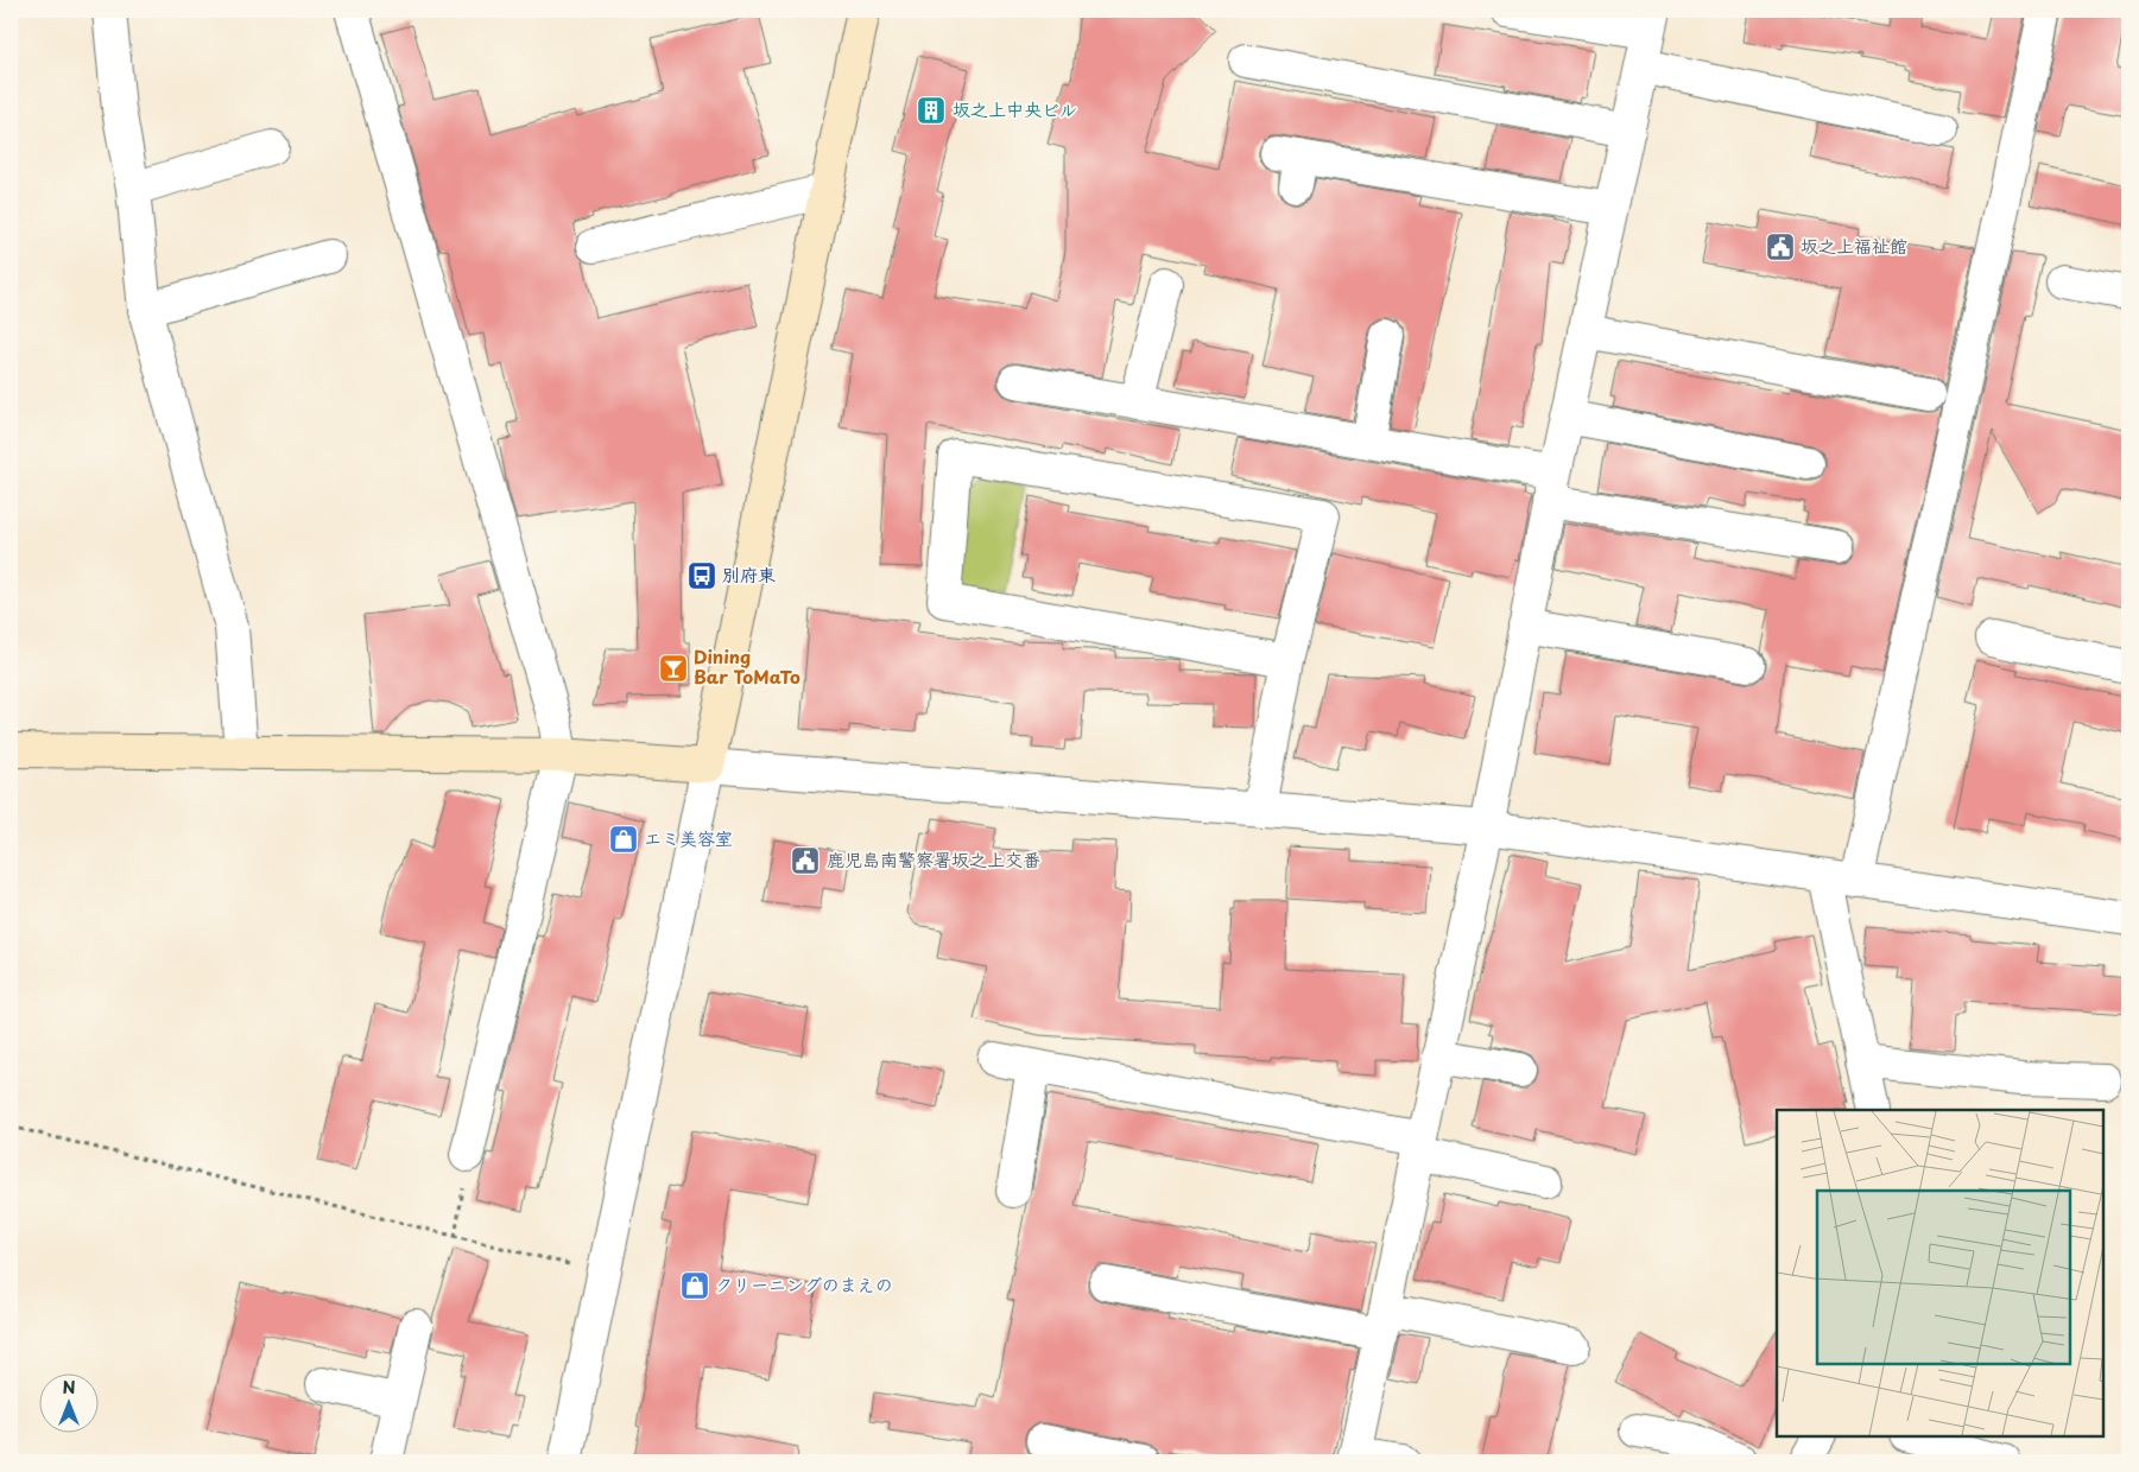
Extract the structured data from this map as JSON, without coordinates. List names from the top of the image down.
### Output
{
  "places": {
    "building": ["坂之上中央ビル"],
    "public building": ["坂之上福祉館", "鹿児島南警察署坂之上交番"],
    "bus stop": ["別府東"],
    "bar": ["Dining Bar ToMaTo"],
    "shop": ["エミ美容室", "クリーニングのまえの"]
  },
  "north": "top"
}
